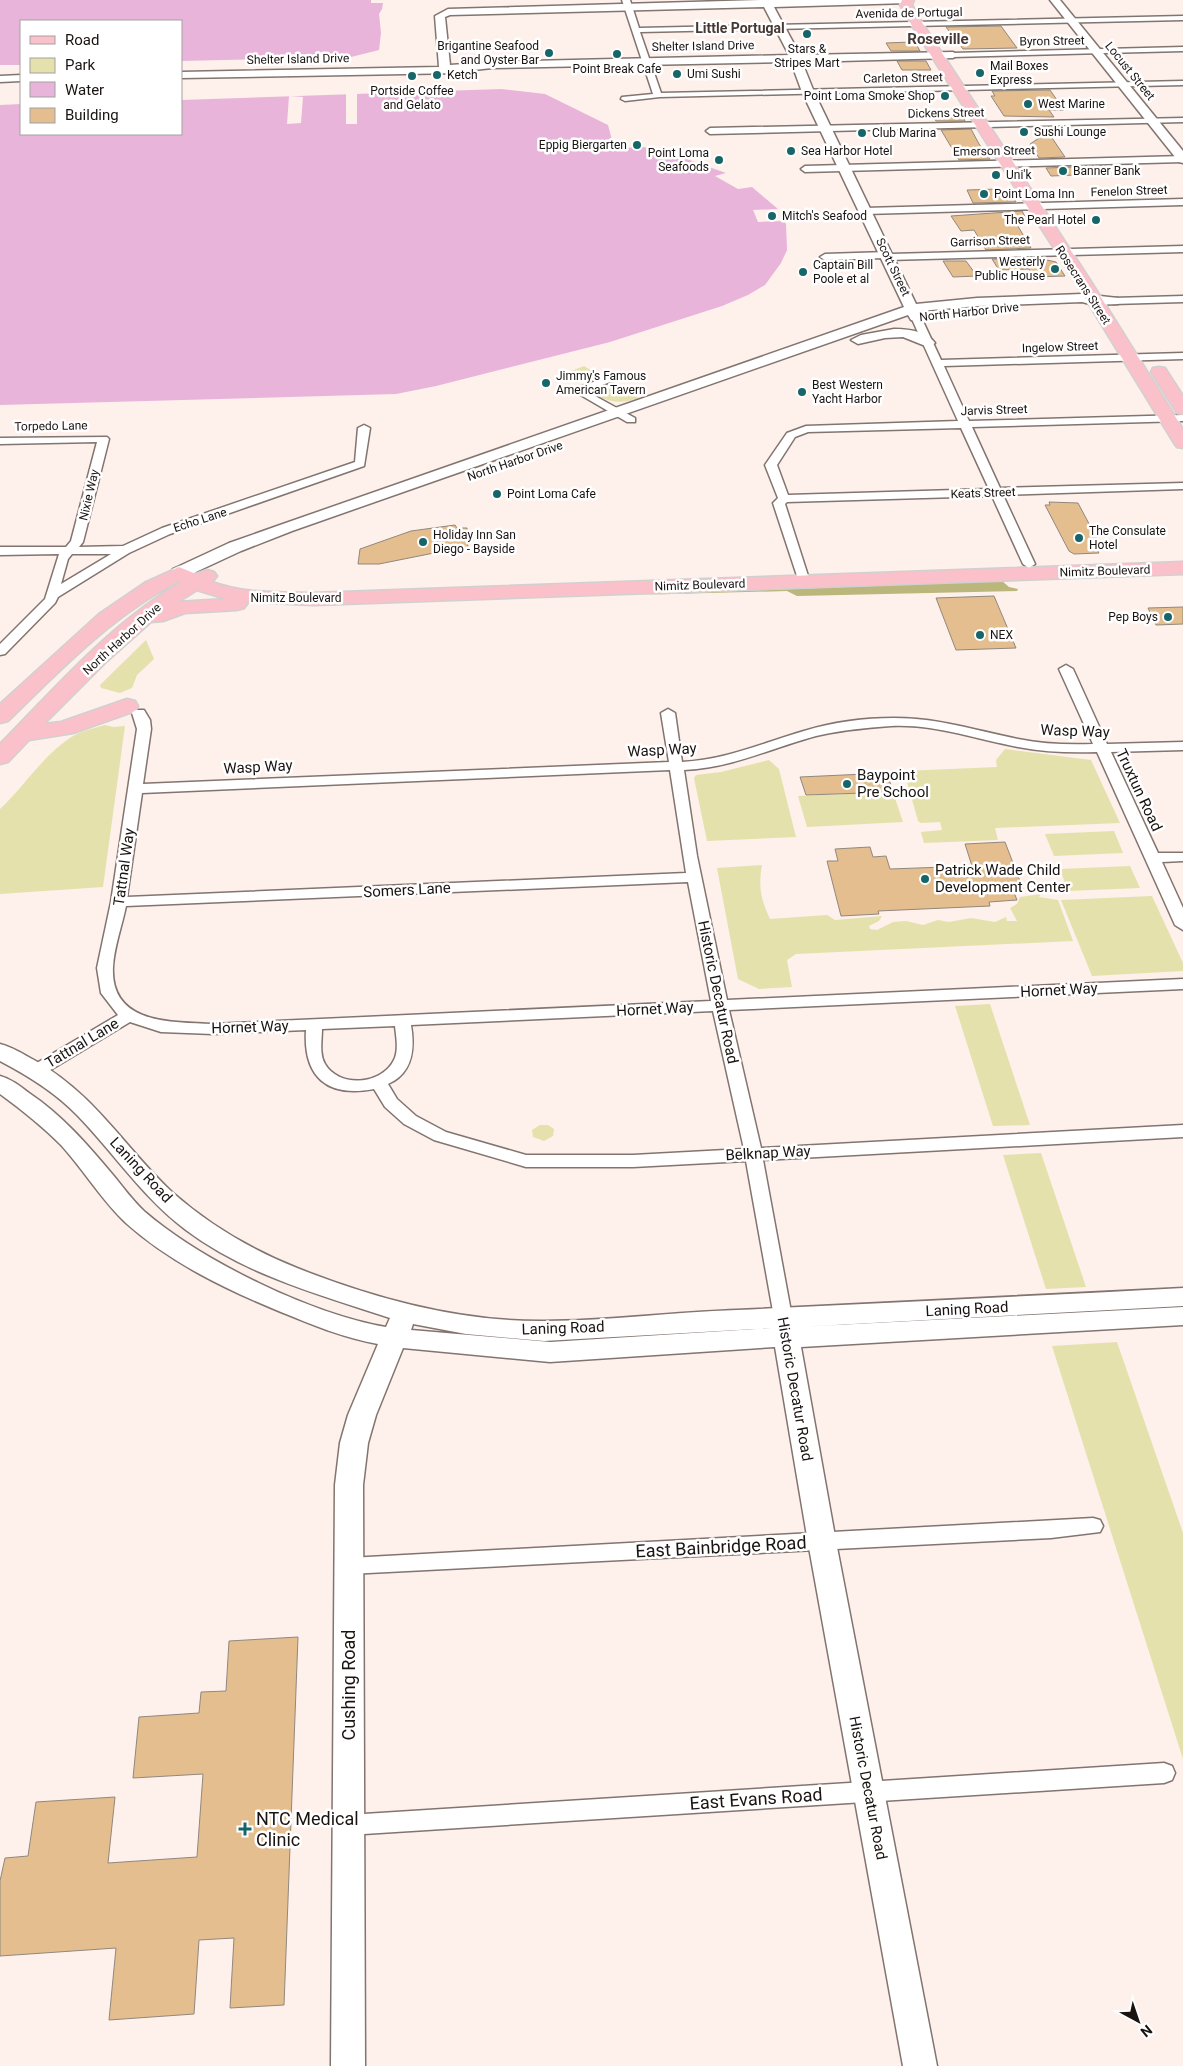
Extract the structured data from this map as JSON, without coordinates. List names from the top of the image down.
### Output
{
  "streets": {
    "main road": [
      "Shelter Island Drive",
      "Locust Street",
      "Scott Street",
      "Rosecrans Street",
      "North Harbor Drive",
      "Nimitz Boulevard",
      "Historic Decatur Road",
      "Laning Road",
      "Cushing Road"
    ],
    "street": [
      "Avenida de Portugal",
      "Byron Street",
      "Carleton Street",
      "Dickens Street",
      "Emerson Street",
      "Fenelon Street",
      "Garrison Street",
      "Ingelow Street",
      "Jarvis Street",
      "Torpedo Lane",
      "Keats Street",
      "Nixie Way",
      "Echo Lane",
      "Wasp Way",
      "Truxtun Road",
      "Tattnal Way",
      "Somers Lane",
      "Hornet Way",
      "Tattnal Lane",
      "Belknap Way",
      "East Bainbridge Road",
      "East Evans Road"
    ]
  },
  "crossings": [
    ["Avenida de Portugal", "Locust Street"],
    ["Avenida de Portugal", "Scott Street"],
    ["Avenida de Portugal", "Rosecrans Street"],
    ["Byron Street", "Shelter Island Drive"],
    ["Byron Street", "Locust Street"],
    ["Shelter Island Drive", "Scott Street"],
    ["Shelter Island Drive", "Rosecrans Street"],
    ["Locust Street", "Carleton Street"],
    ["Locust Street", "Dickens Street"],
    ["Locust Street", "Emerson Street"],
    ["Carleton Street", "Scott Street"],
    ["Carleton Street", "Rosecrans Street"],
    ["Dickens Street", "Scott Street"],
    ["Dickens Street", "Rosecrans Street"],
    ["Emerson Street", "Scott Street"],
    ["Emerson Street", "Rosecrans Street"],
    ["Fenelon Street", "Scott Street"],
    ["Fenelon Street", "Rosecrans Street"],
    ["Garrison Street", "Scott Street"],
    ["Garrison Street", "Rosecrans Street"],
    ["Scott Street", "North Harbor Drive"],
    ["Scott Street", "Ingelow Street"],
    ["Scott Street", "Jarvis Street"],
    ["Scott Street", "Keats Street"],
    ["Scott Street", "Nimitz Boulevard"],
    ["Rosecrans Street", "North Harbor Drive"],
    ["Rosecrans Street", "Ingelow Street"],
    ["Rosecrans Street", "Jarvis Street"],
    ["North Harbor Drive", "Nimitz Boulevard"],
    ["Jarvis Street", "Keats Street"],
    ["Torpedo Lane", "Nixie Way"],
    ["Nixie Way", "Echo Lane"],
    ["Wasp Way", "Truxtun Road"],
    ["Wasp Way", "Tattnal Way"],
    ["Wasp Way", "Historic Decatur Road"],
    ["Tattnal Way", "Somers Lane"],
    ["Tattnal Way", "Hornet Way"],
    ["Tattnal Way", "Tattnal Lane"],
    ["Somers Lane", "Historic Decatur Road"],
    ["Hornet Way", "Historic Decatur Road"],
    ["Hornet Way", "Tattnal Lane"],
    ["Historic Decatur Road", "Belknap Way"],
    ["Historic Decatur Road", "Laning Road"],
    ["Historic Decatur Road", "East Bainbridge Road"],
    ["Historic Decatur Road", "East Evans Road"],
    ["Tattnal Lane", "Laning Road"],
    ["Laning Road", "Cushing Road"],
    ["East Bainbridge Road", "Cushing Road"],
    ["Cushing Road", "East Evans Road"]
  ],
  "districts": ["Little Portugal", "Roseville"],
  "places": {
    "other": [
      "Stars & Stripes Mart",
      "Brigantine Seafood and Oyster Bar",
      "Point Break Cafe",
      "Mail Boxes Express",
      "Umi Sushi",
      "Ketch",
      "Portside Coffee and Gelato",
      "Point Loma Smoke Shop",
      "West Marine",
      "Sushi Lounge",
      "Club Marina",
      "Eppig Biergarten",
      "Sea Harbor Hotel",
      "Point Loma Seafoods",
      "Banner Bank",
      "Uni'k",
      "Point Loma Inn",
      "Mitch's Seafood",
      "The Pearl Hotel",
      "Westerly Public House",
      "Captain Bill Poole et al",
      "Jimmy's Famous American Tavern",
      "Best Western Yacht Harbor",
      "Point Loma Cafe",
      "The Consulate Hotel",
      "Holiday Inn San Diego - Bayside",
      "Pep Boys",
      "NEX",
      "Baypoint Pre School",
      "Patrick Wade Child Development Center"
    ],
    "health": ["NTC Medical Clinic"]
  },
  "legend": [
    "Road",
    "Park",
    "Water",
    "Building"
  ],
  "north": "bottom right"
}
